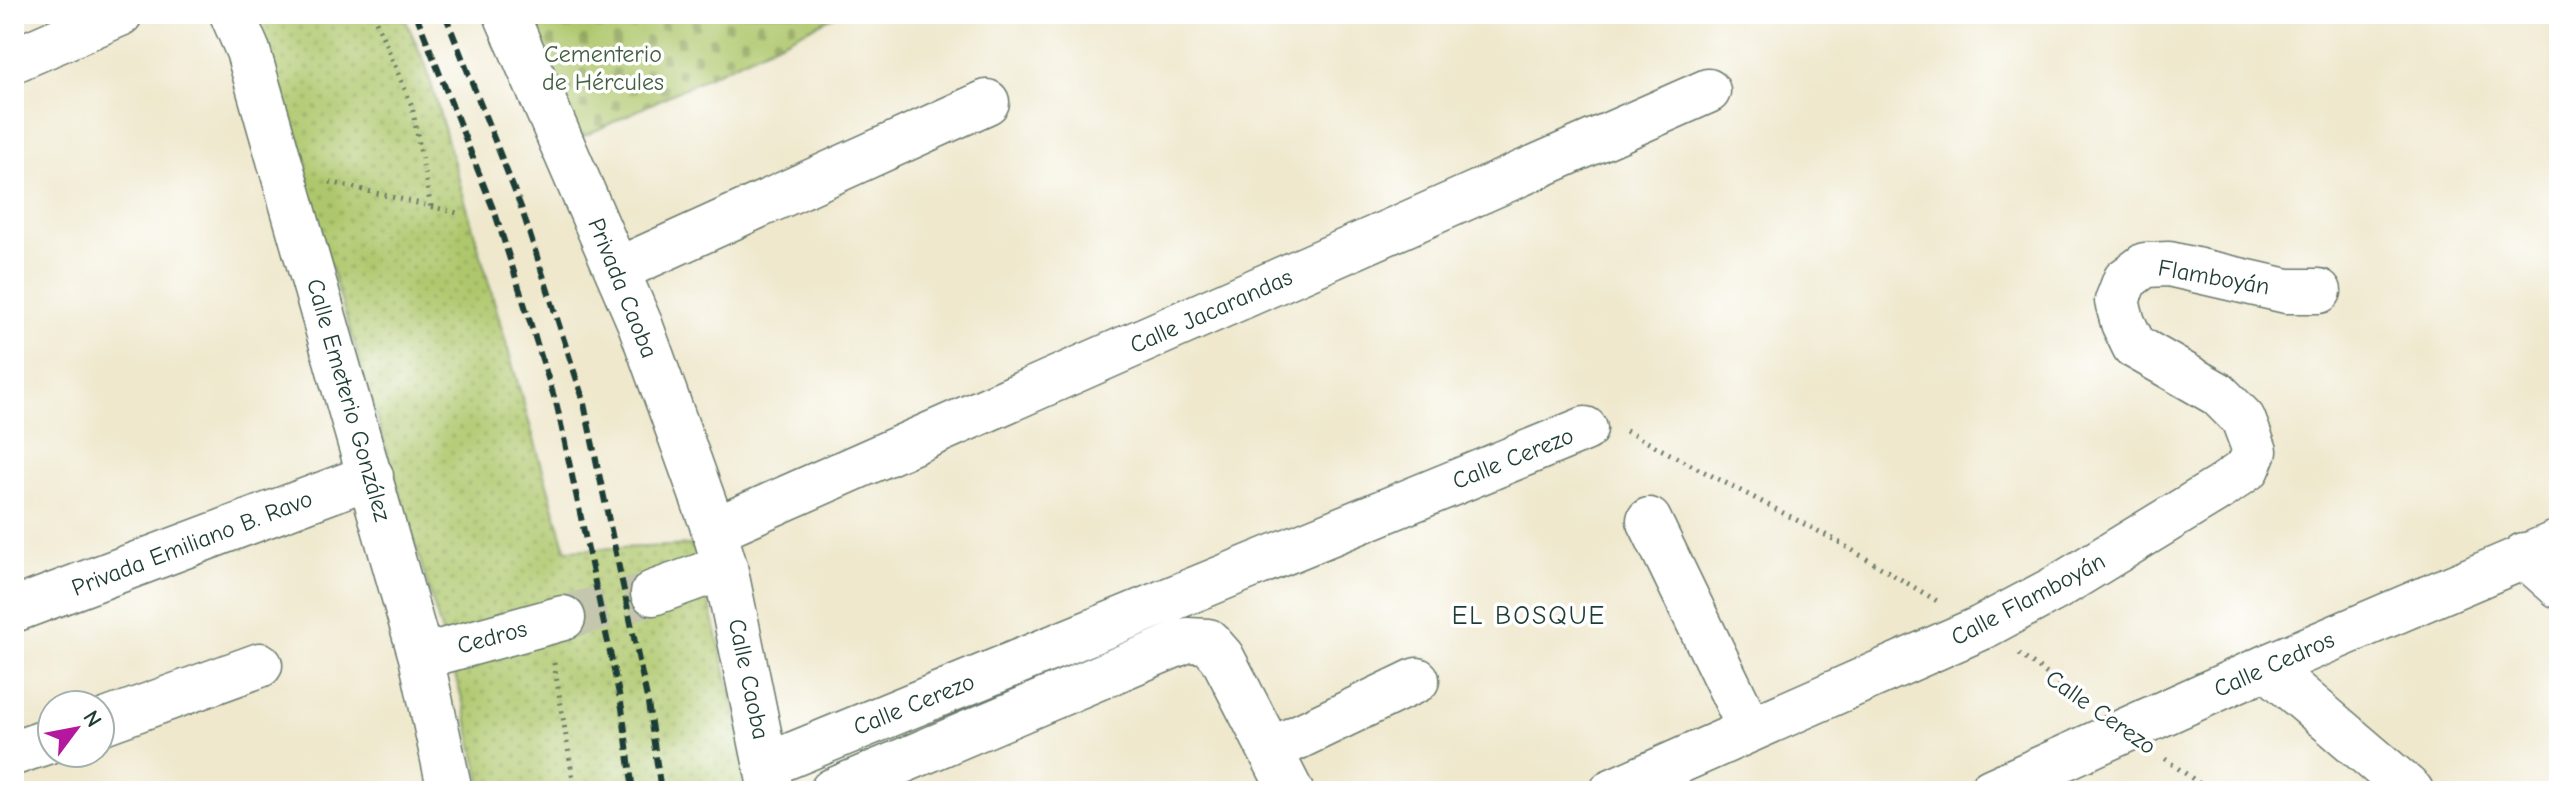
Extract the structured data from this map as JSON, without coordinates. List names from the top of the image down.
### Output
{
  "streets": {
    "street": [
      "Flamboyán",
      "Privada Caoba",
      "Calle Jacarandas",
      "Calle Emeterio González",
      "Calle Cerezo",
      "Privada Emiliano B. Ravo",
      "Calle Flamboyán",
      "Cedros",
      "Calle Cedros",
      "Calle Caoba"
    ]
  },
  "crossings": [
    ["Flamboyán", "Calle Flamboyán"],
    ["Privada Caoba", "Calle Jacarandas"],
    ["Privada Caoba", "Calle Caoba"],
    ["Calle Jacarandas", "Calle Caoba"],
    ["Calle Emeterio González", "Privada Emiliano B. Ravo"],
    ["Calle Emeterio González", "Cedros"],
    ["Calle Cerezo", "Calle Flamboyán"],
    ["Calle Cerezo", "Calle Cedros"],
    ["Calle Cerezo", "Calle Caoba"]
  ],
  "districts": ["EL BOSQUE"],
  "parks": ["Cementerio de Hércules"],
  "north": "top right"
}
